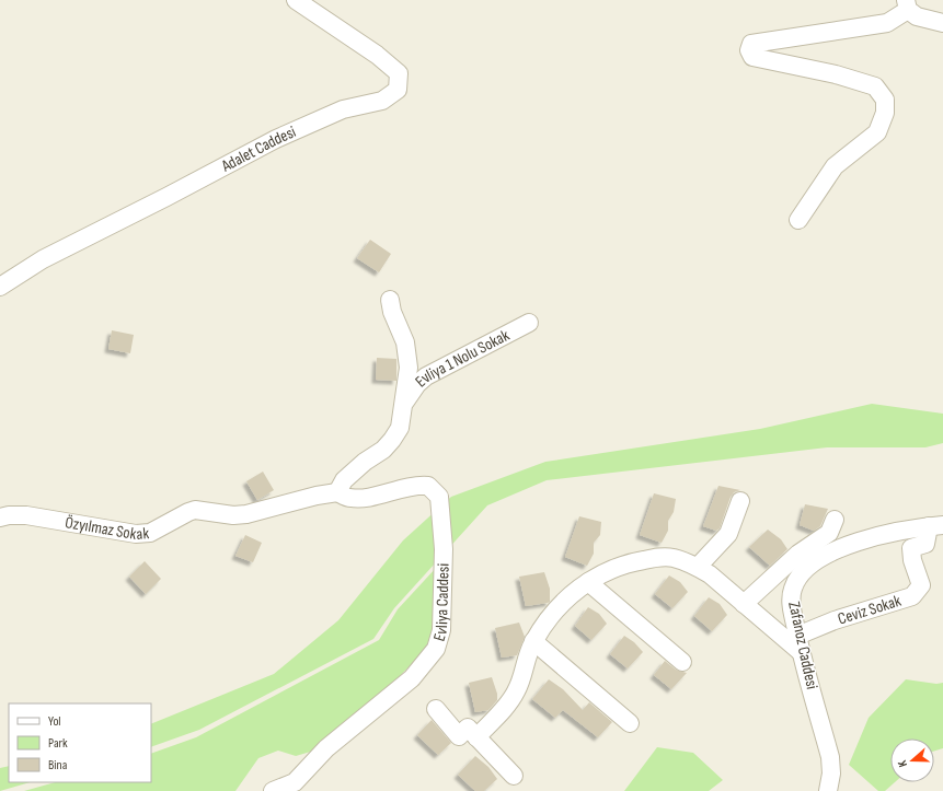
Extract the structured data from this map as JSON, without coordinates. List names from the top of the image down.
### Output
{
  "streets": {
    "street": [
      "Adalet Caddesi",
      "Evliya 1 Nolu Sokak",
      "Özyılmaz Sokak",
      "Evliya Caddesi",
      "Ceviz Sokak",
      "Zafanoz Caddesi"
    ]
  },
  "crossings": [
    ["Özyılmaz Sokak", "Evliya Caddesi"],
    ["Ceviz Sokak", "Zafanoz Caddesi"]
  ],
  "legend": ["Yol", "Park", "Bina"],
  "north": "left"
}
